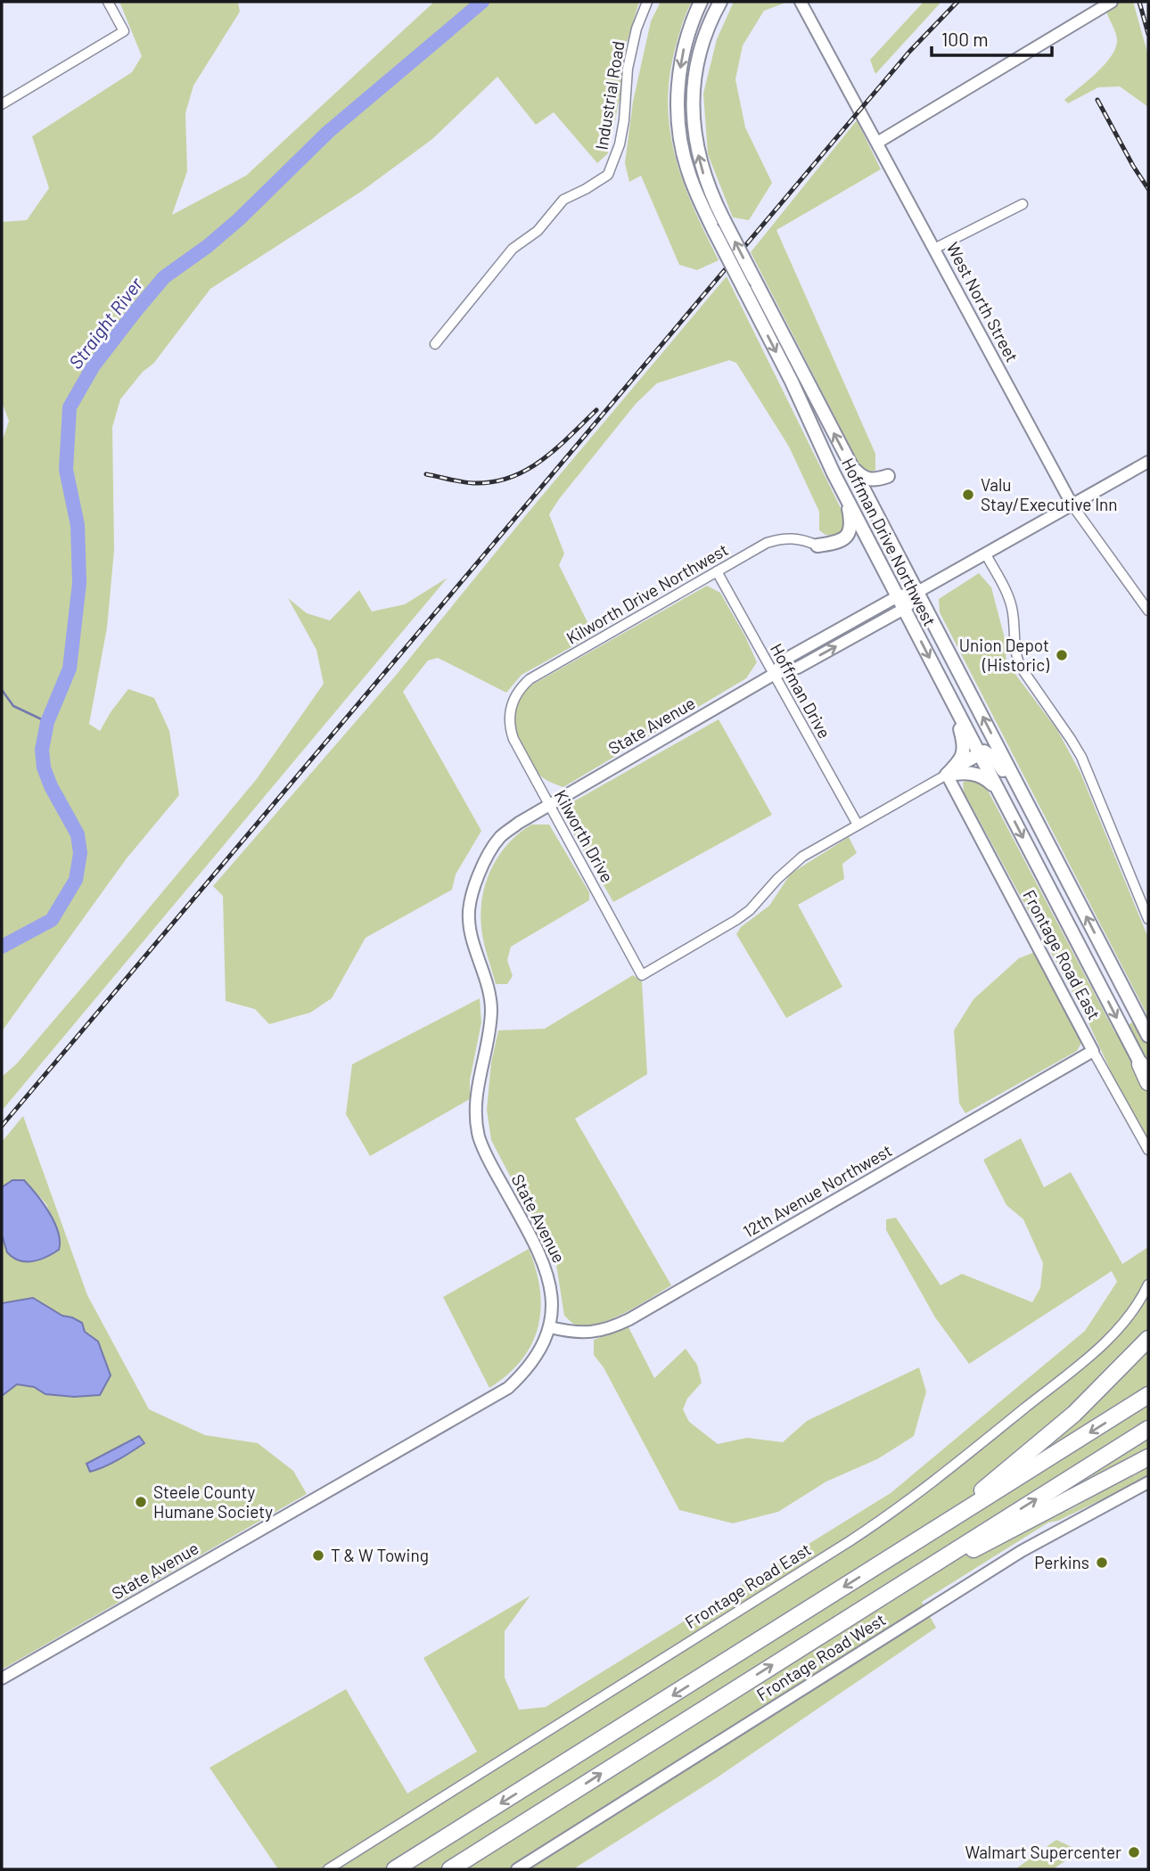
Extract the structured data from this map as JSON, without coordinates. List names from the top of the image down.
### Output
{
  "streets": {
    "main road": ["Hoffman Drive Northwest"],
    "street": [
      "Industrial Road",
      "West North Street",
      "Kilworth Drive Northwest",
      "Hoffman Drive",
      "State Avenue",
      "Kilworth Drive",
      "Frontage Road East",
      "12th Avenue Northwest",
      "Frontage Road West"
    ]
  },
  "crossings": [
    ["Kilworth Drive Northwest", "Hoffman Drive"],
    ["Kilworth Drive Northwest", "Kilworth Drive"],
    ["Hoffman Drive", "State Avenue"],
    ["Hoffman Drive", "Kilworth Drive"],
    ["State Avenue", "Kilworth Drive"],
    ["State Avenue", "12th Avenue Northwest"],
    ["Frontage Road East", "12th Avenue Northwest"]
  ],
  "water": ["Straight River"],
  "places": [
    "Valu Stay/Executive Inn",
    "Union Depot (Historic)",
    "Steele County Humane Society",
    "T & W Towing",
    "Perkins",
    "Walmart Supercenter"
  ],
  "scale_bar": "100 m"
}
